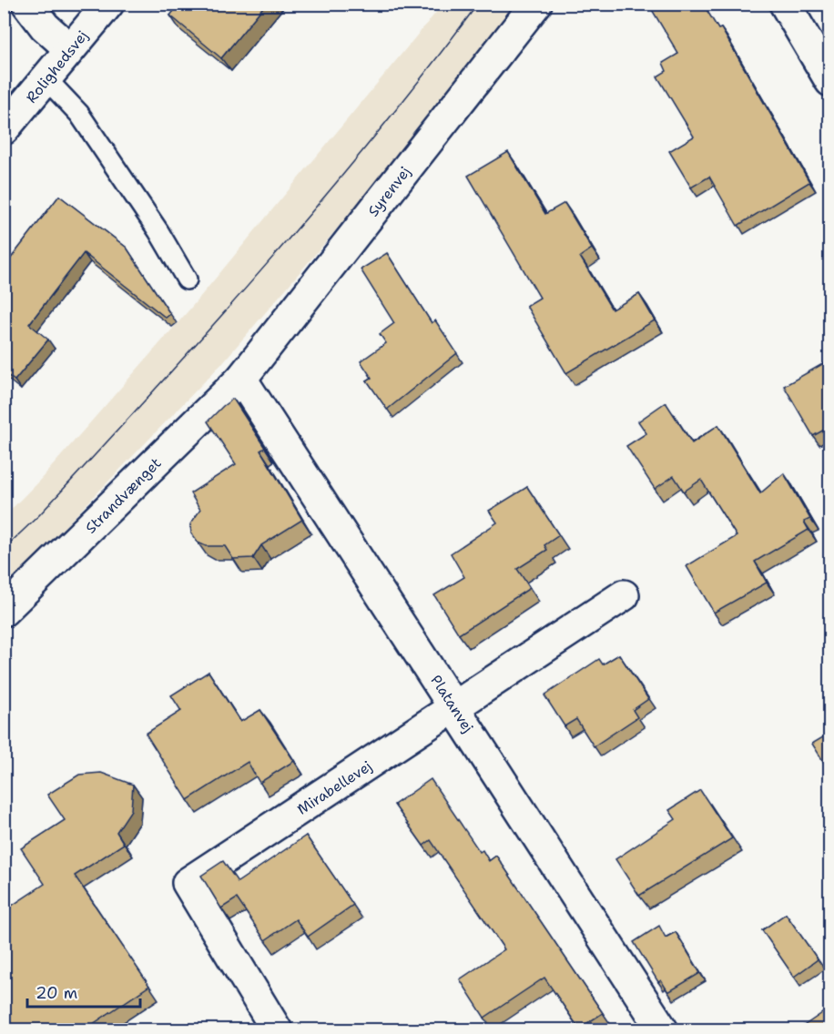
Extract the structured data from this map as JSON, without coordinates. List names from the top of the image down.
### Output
{
  "streets": {
    "street": [
      "Rolighedsvej",
      "Syrenvej",
      "Strandvænget",
      "Platanvej",
      "Mirabellevej"
    ]
  },
  "crossings": [
    ["Syrenvej", "Strandvænget"],
    ["Syrenvej", "Platanvej"],
    ["Strandvænget", "Platanvej"],
    ["Platanvej", "Mirabellevej"]
  ],
  "scale_bar": "20 m"
}
